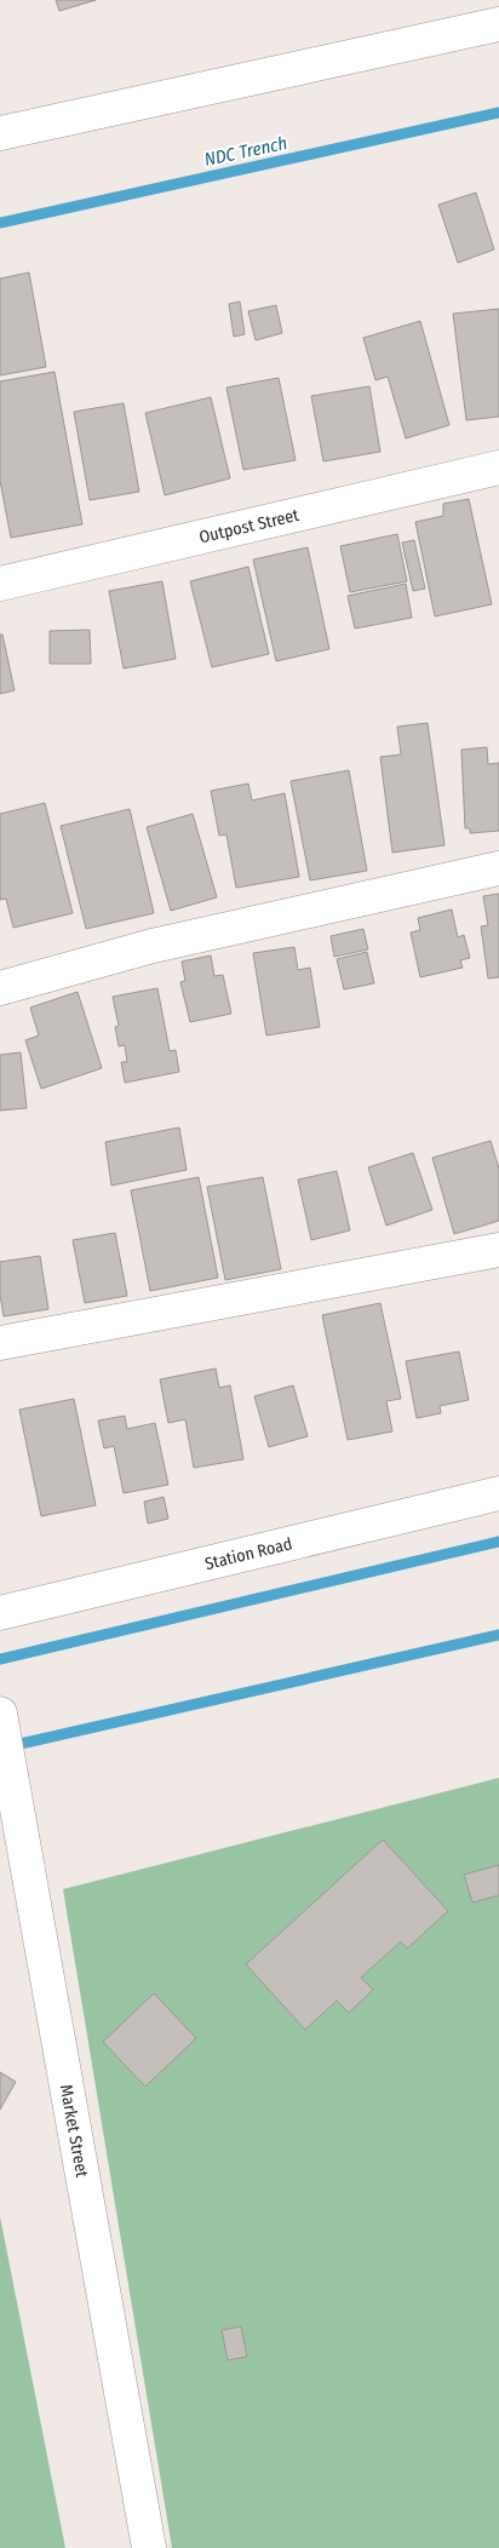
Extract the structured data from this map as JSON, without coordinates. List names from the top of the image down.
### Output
{
  "streets": {
    "street": ["Outpost Street", "Station Road", "Market Street"]
  },
  "water": ["NDC Trench"]
}
